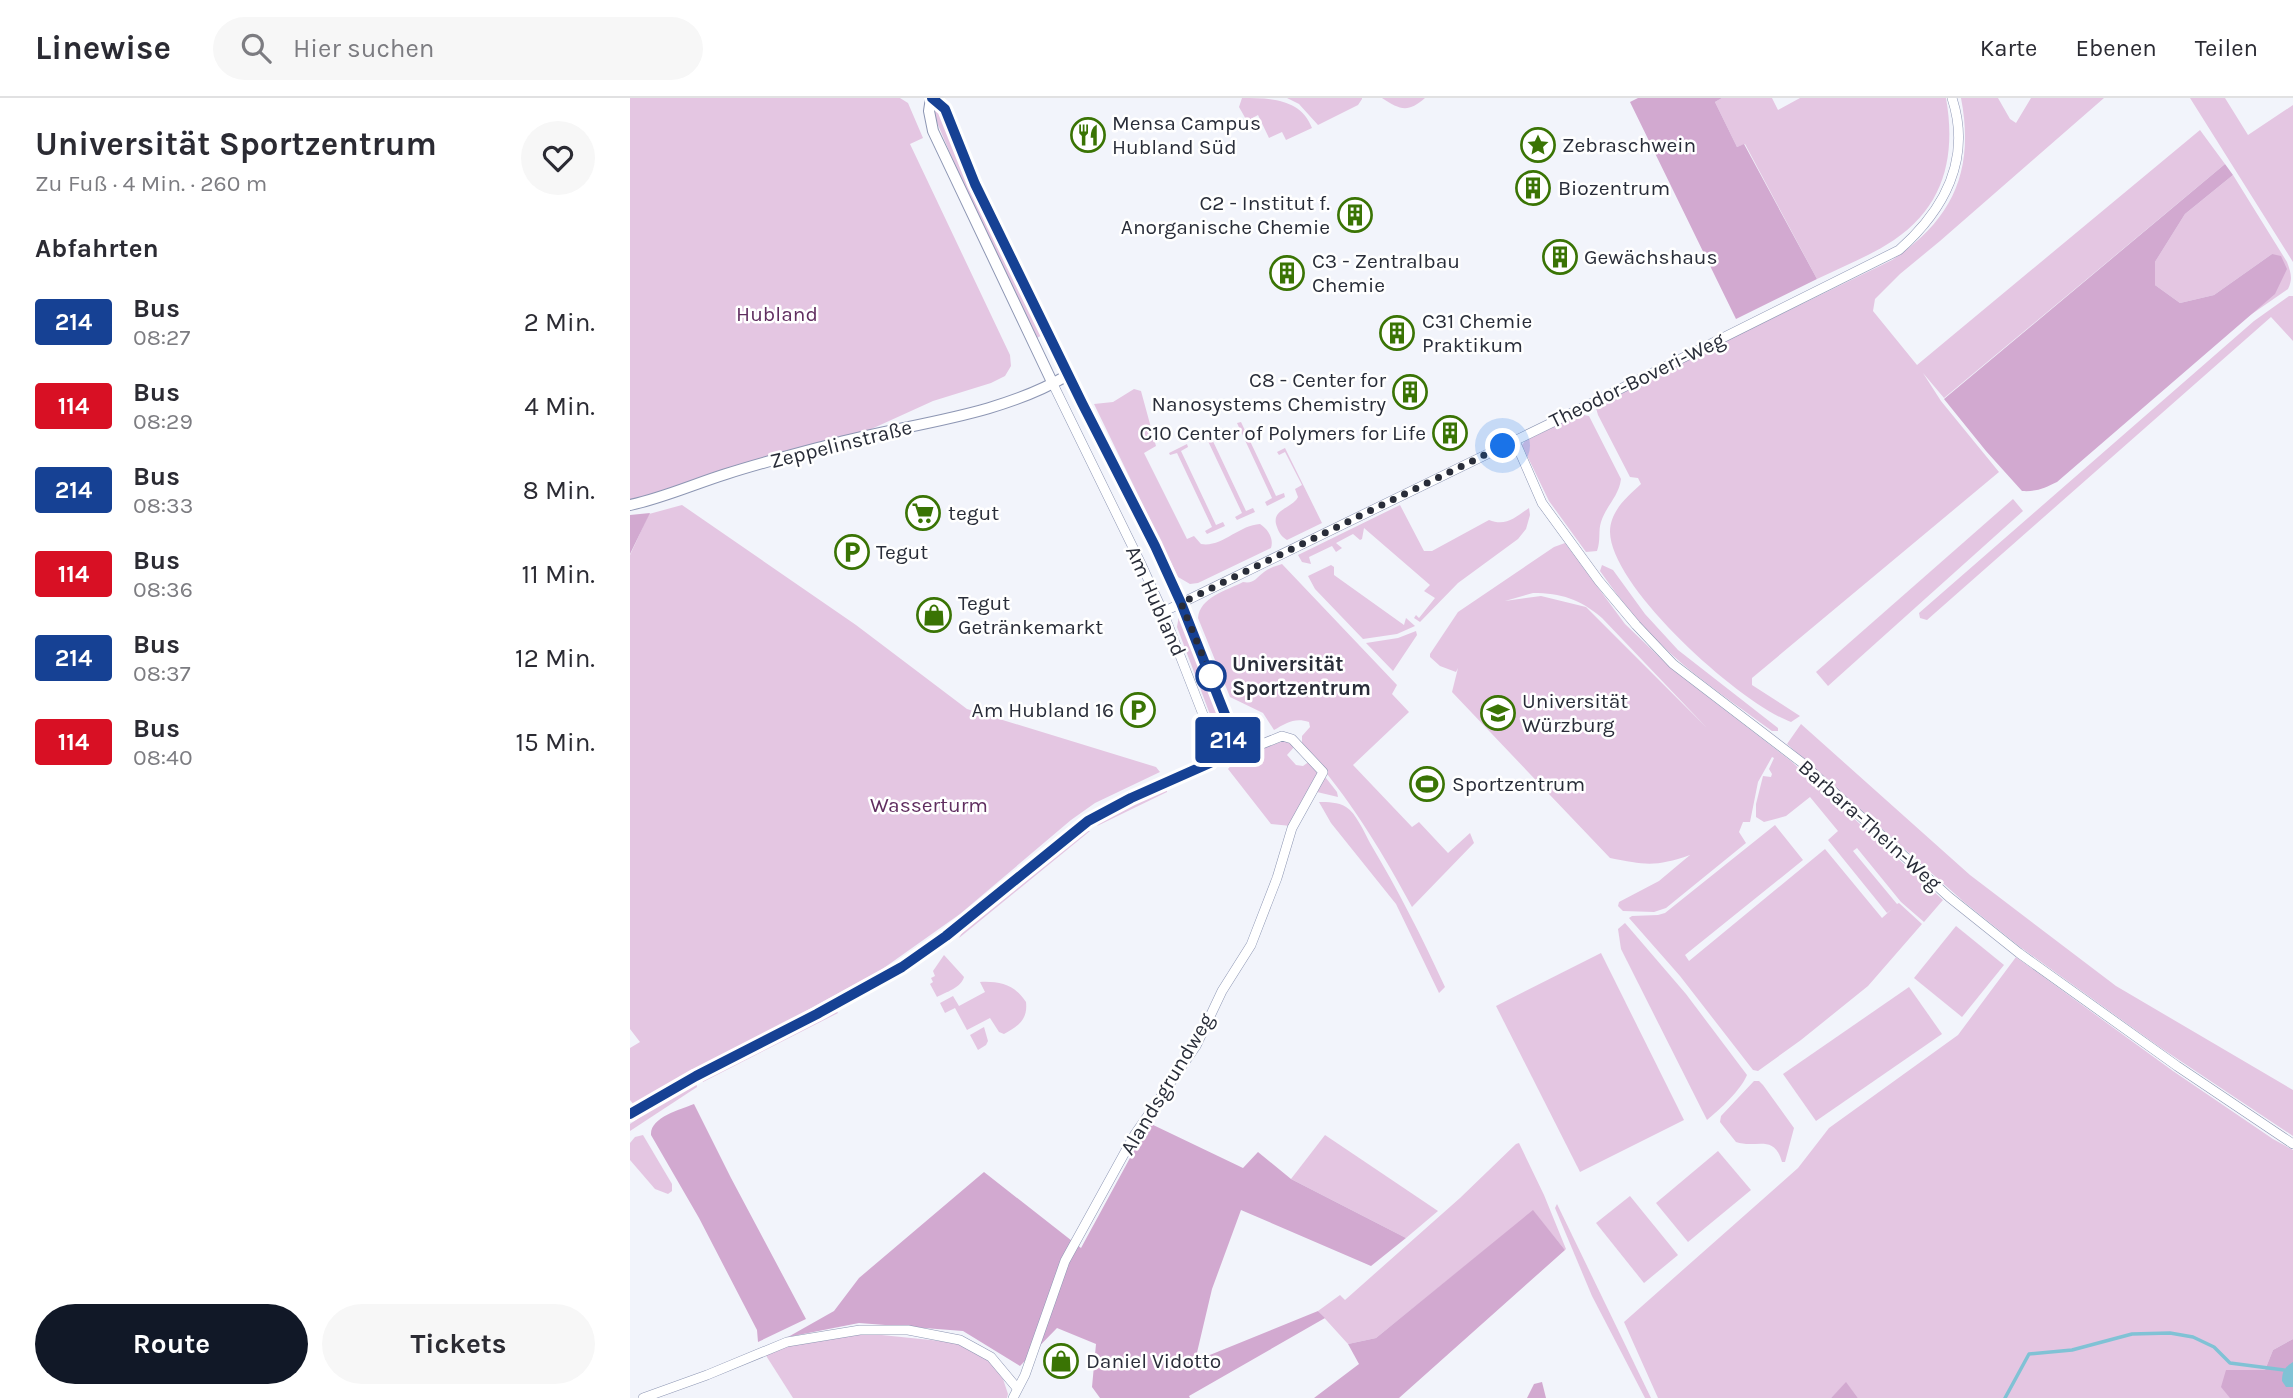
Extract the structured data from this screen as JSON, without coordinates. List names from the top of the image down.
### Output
{
  "streets": {
    "street": [
      "Theodor-Boveri-Weg",
      "Zeppelinstraße",
      "Am Hubland",
      "Barbara-Thein-Weg",
      "Alandsgrundweg"
    ]
  },
  "crossings": [
    ["Theodor-Boveri-Weg", "Am Hubland"],
    ["Theodor-Boveri-Weg", "Barbara-Thein-Weg"],
    ["Zeppelinstraße", "Am Hubland"],
    ["Am Hubland", "Alandsgrundweg"]
  ],
  "parks": ["Hubland", "Wasserturm"],
  "places": {
    "restaurant": ["Mensa Campus Hubland Süd"],
    "place": ["Zebraschwein"],
    "building": [
      "Biozentrum",
      "C2 - Institut f. Anorganische Chemie",
      "Gewächshaus",
      "C3 - Zentralbau Chemie",
      "C31 Chemie Praktikum",
      "C8 - Center for Nanosystems Chemistry",
      "C10 Center of Polymers for Life"
    ],
    "supermarket": ["tegut"],
    "parking": ["Tegut", "Am Hubland 16"],
    "shop": ["Tegut Getränkemarkt", "Daniel Vidotto"],
    "other": ["Universität Sportzentrum"],
    "school or university": ["Universität Würzburg"],
    "sports": ["Sportzentrum"]
  },
  "lines": ["bus line 214"],
  "page": {
    "header": "Linewise",
    "search": "Hier suchen",
    "nav": ["Karte", "Ebenen", "Teilen"],
    "heading": [
      ["Universität Sportzentrum", "Zu Fuß · 4 Min. · 260 m"],
      "Abfahrten"
    ],
    "on_map": "214",
    "list": [
      {
        "mark": "214",
        "name": "Bus",
        "note": "08:27",
        "value": "2 Min."
      },
      {
        "mark": "114",
        "name": "Bus",
        "note": "08:29",
        "value": "4 Min."
      },
      {
        "mark": "214",
        "name": "Bus",
        "note": "08:33",
        "value": "8 Min."
      },
      {
        "mark": "114",
        "name": "Bus",
        "note": "08:36",
        "value": "11 Min."
      },
      {
        "mark": "214",
        "name": "Bus",
        "note": "08:37",
        "value": "12 Min."
      },
      {
        "mark": "114",
        "name": "Bus",
        "note": "08:40",
        "value": "15 Min."
      }
    ],
    "buttons": ["Route", "Tickets"]
  }
}
